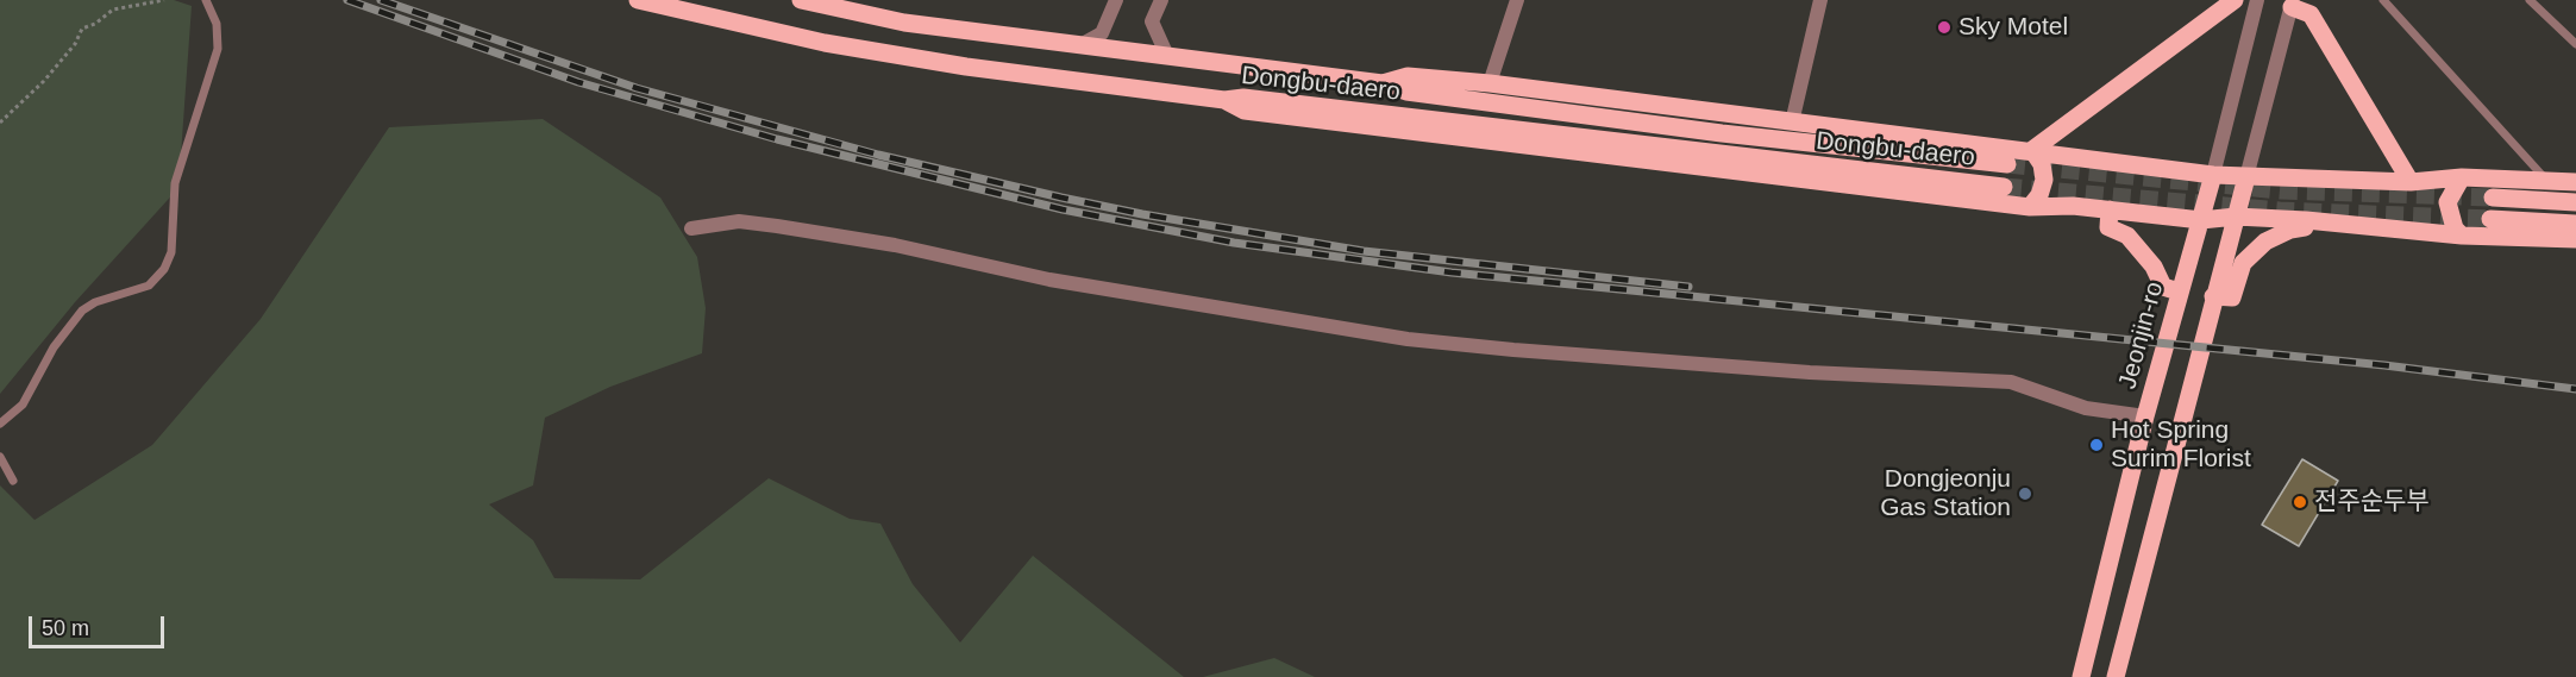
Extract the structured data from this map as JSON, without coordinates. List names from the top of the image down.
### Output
{
  "streets": {
    "main road": ["Dongbu-daero", "Jeonjin-ro"]
  },
  "crossings": [
    ["Dongbu-daero", "Jeonjin-ro"]
  ],
  "places": [
    "Sky Motel",
    "Hot Spring Surim Florist",
    "Dongjeonju Gas Station",
    "전주순두부"
  ],
  "scale_bar": "50 m"
}
